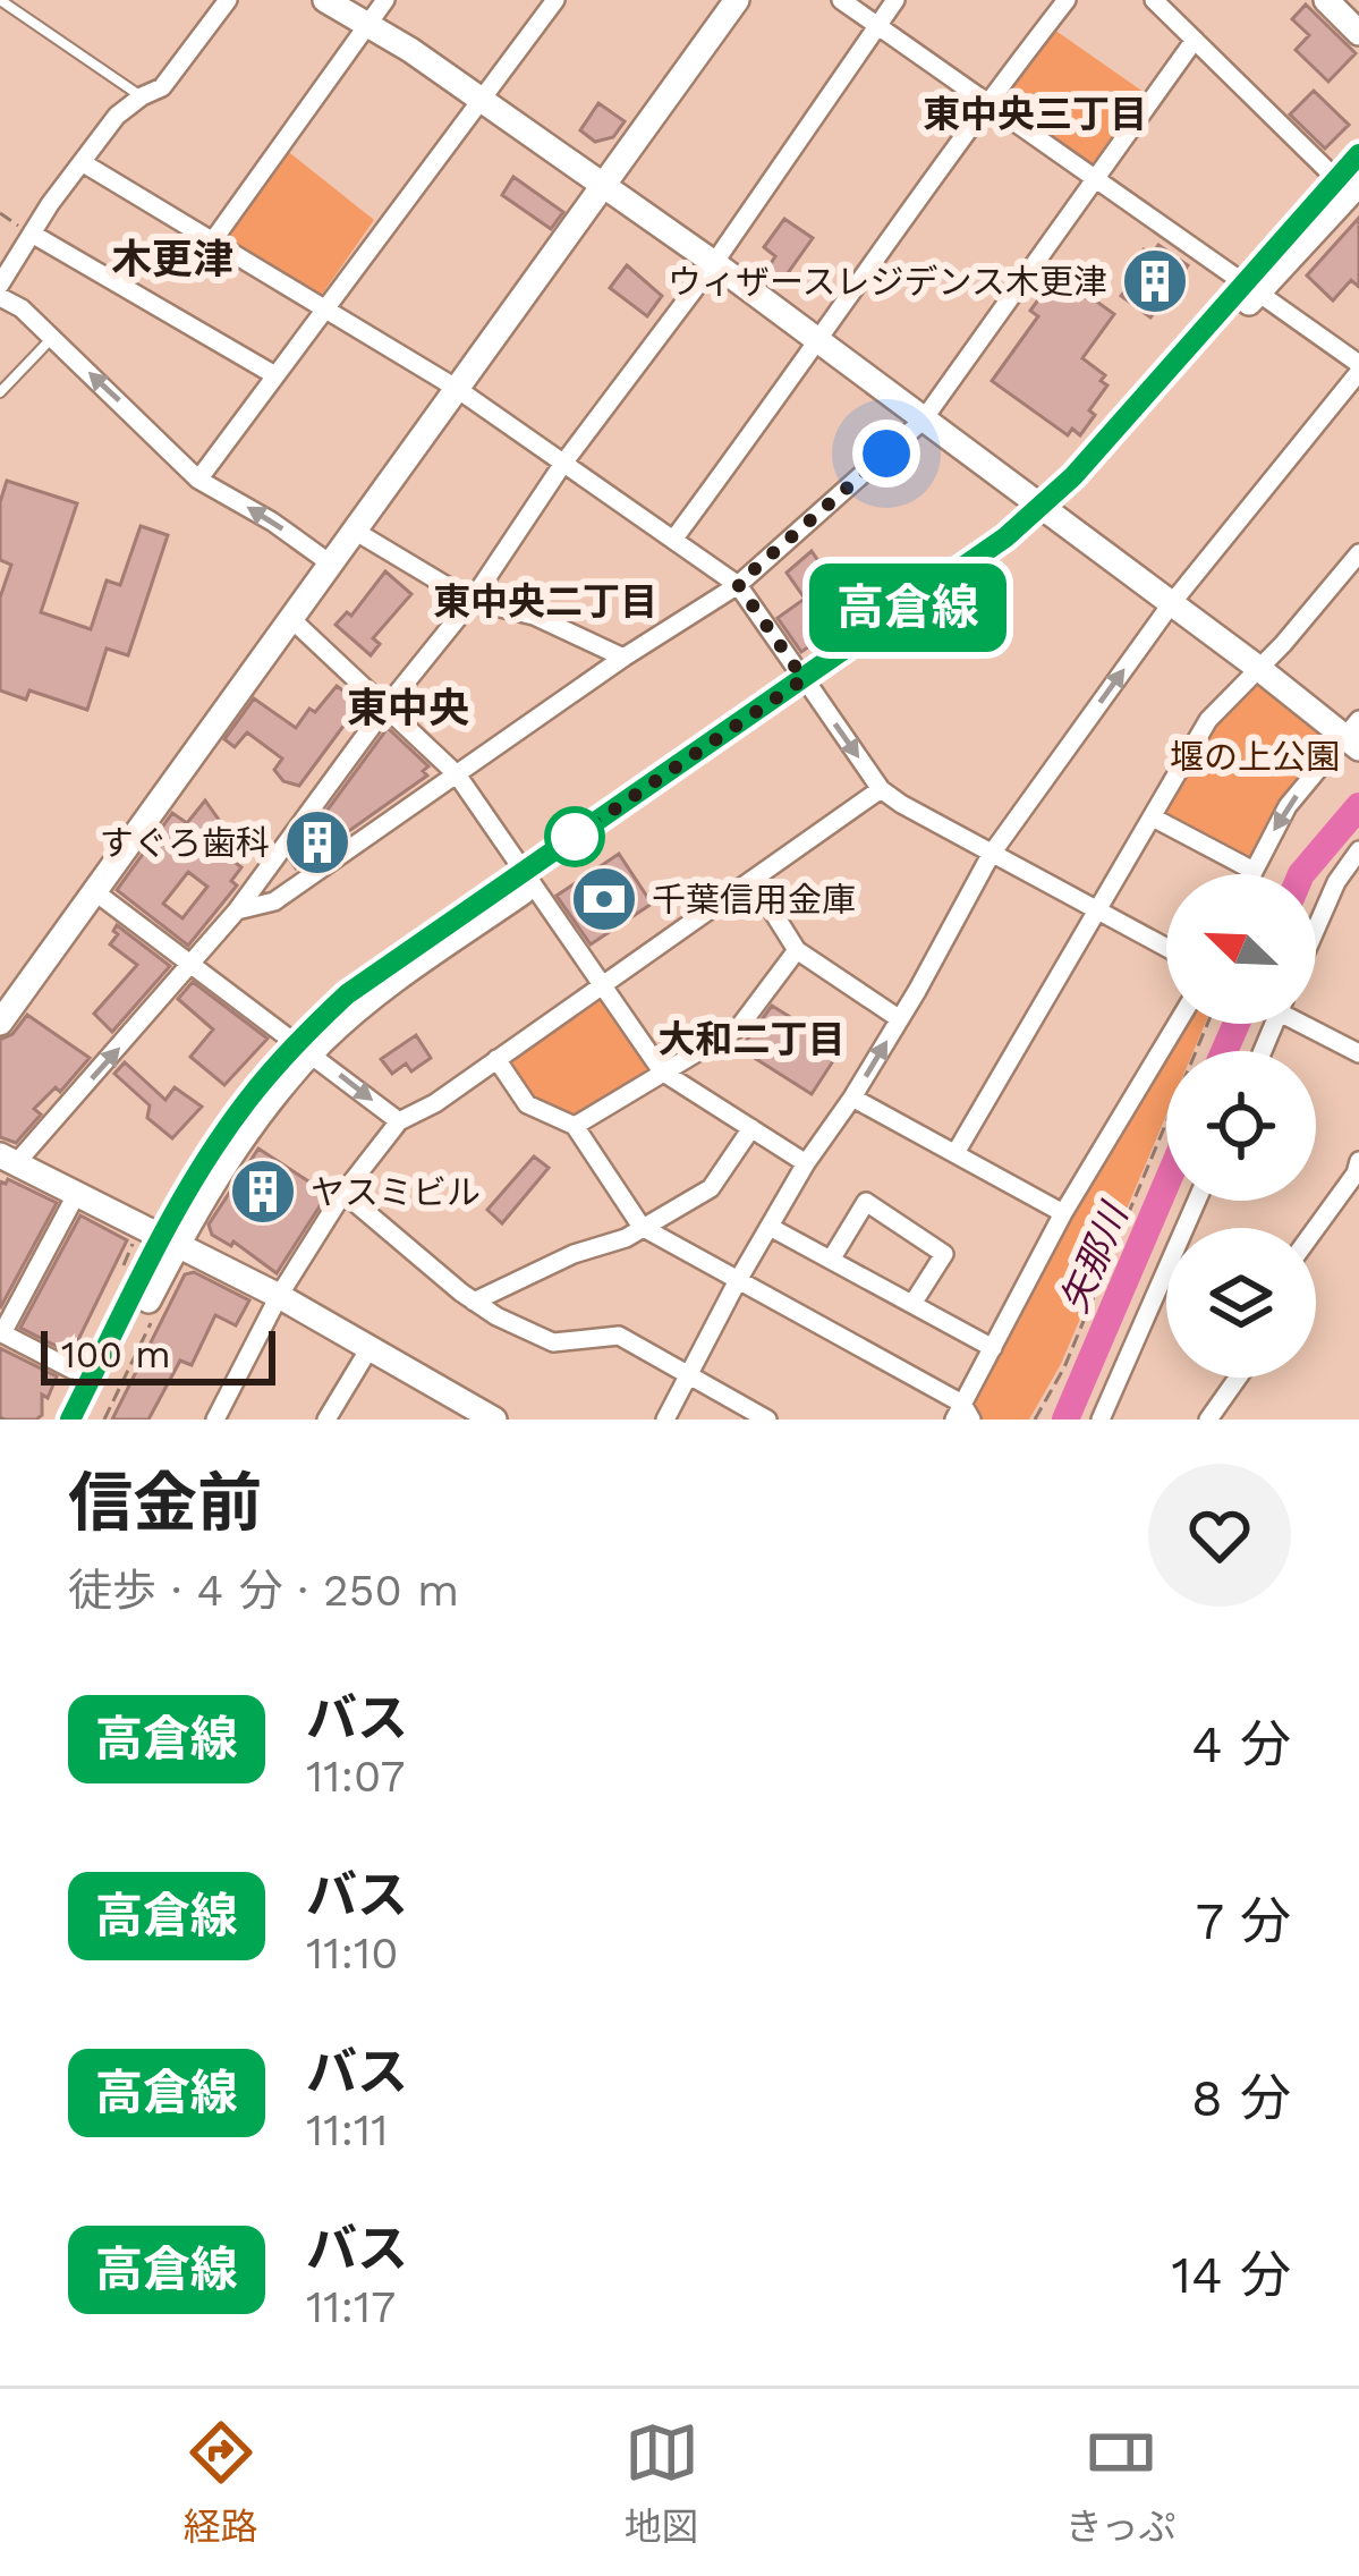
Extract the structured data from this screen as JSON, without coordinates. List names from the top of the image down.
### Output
{
  "districts": [
    "東中央三丁目",
    "木更津",
    "東中央二丁目",
    "東中央",
    "大和二丁目"
  ],
  "water": ["矢那川"],
  "parks": ["堰の上公園"],
  "places": {
    "building": ["ウィザースレジデンス木更津", "すぐろ歯科", "ヤスミビル"],
    "bank": ["千葉信用金庫"]
  },
  "lines": ["bus line 高倉線"],
  "scale_bar": "100 m",
  "north": "top left",
  "page": {
    "on_map": "高倉線",
    "scale": "100 m",
    "heading": ["信金前", "徒歩 · 4 分 · 250 m"],
    "list": [
      {
        "mark": "高倉線",
        "name": "バス",
        "note": "11:07",
        "value": "4 分"
      },
      {
        "mark": "高倉線",
        "name": "バス",
        "note": "11:10",
        "value": "7 分"
      },
      {
        "mark": "高倉線",
        "name": "バス",
        "note": "11:11",
        "value": "8 分"
      },
      {
        "mark": "高倉線",
        "name": "バス",
        "note": "11:17",
        "value": "14 分"
      }
    ],
    "tabs": ["経路", "地図", "きっぷ"]
  }
}
